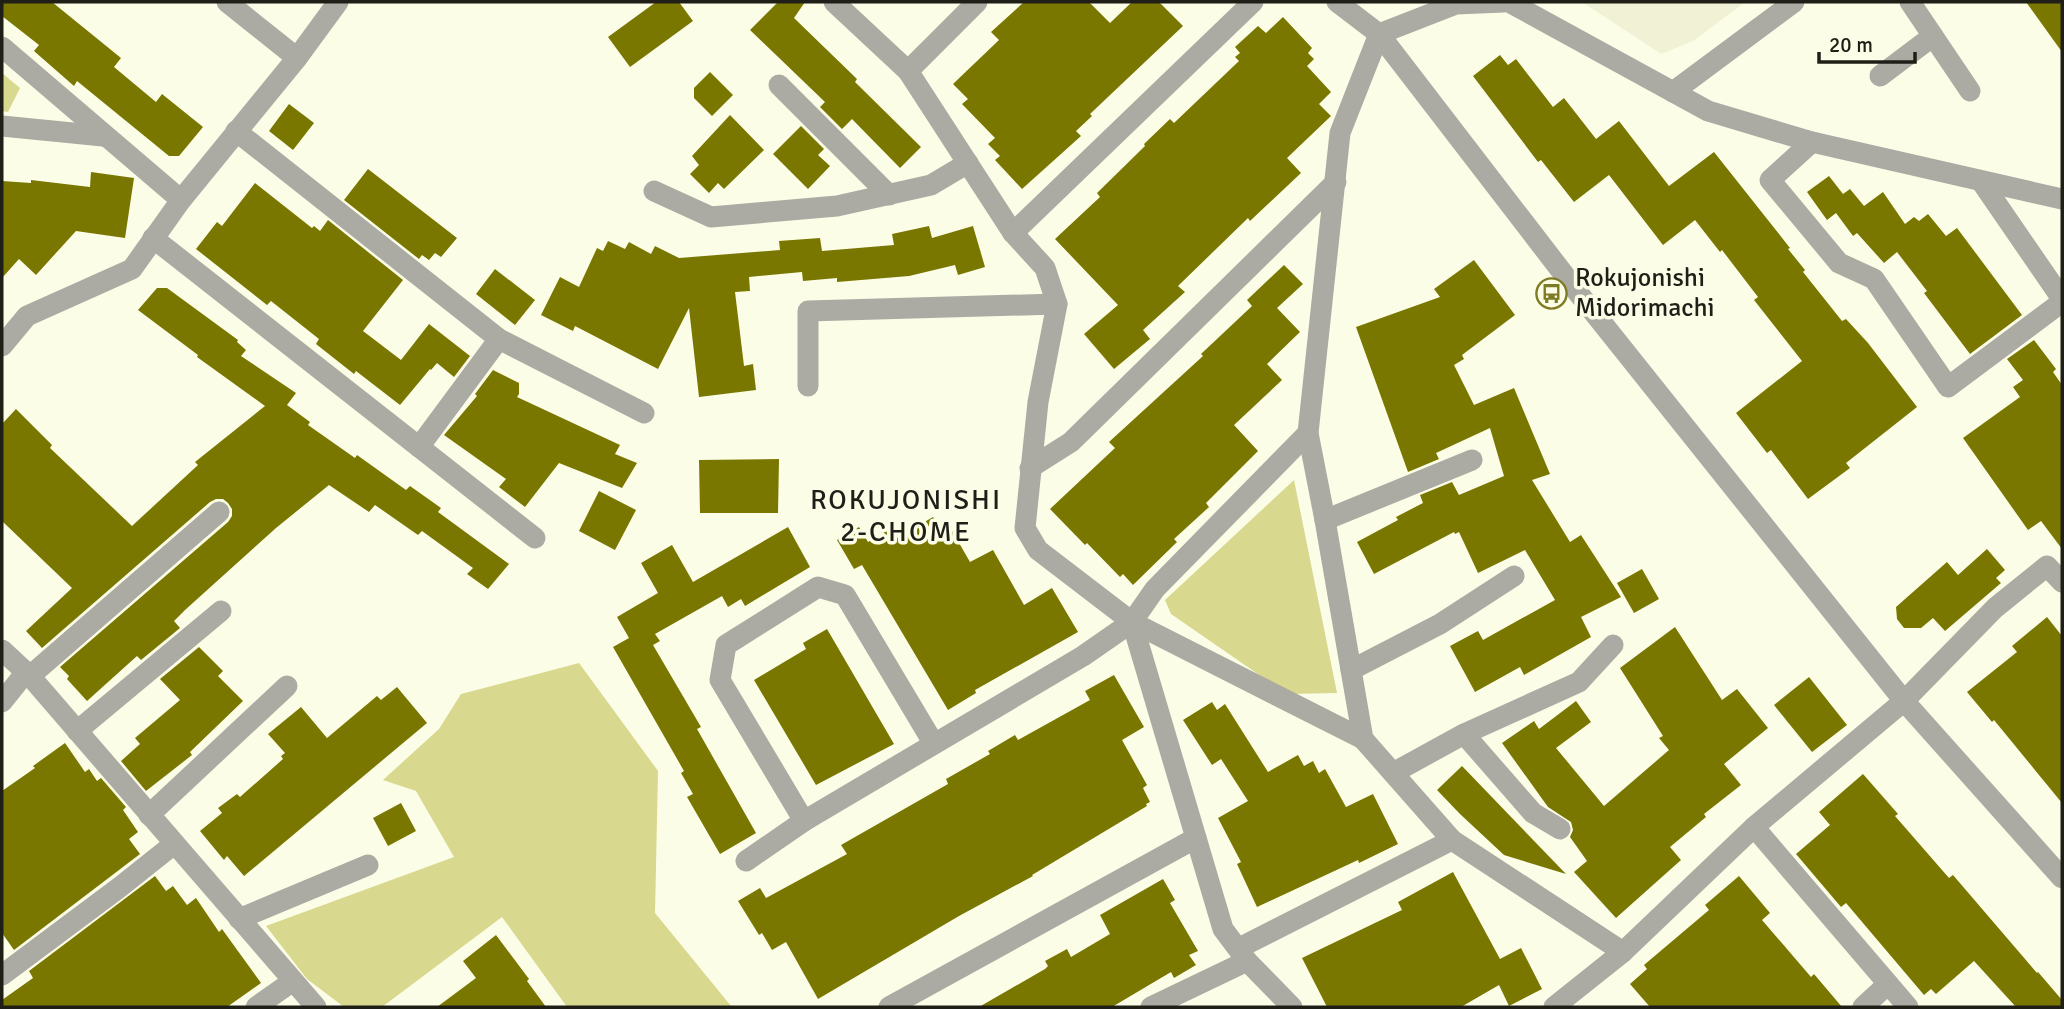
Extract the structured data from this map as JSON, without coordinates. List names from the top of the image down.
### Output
{
  "districts": ["ROKUJONISHI 2-CHOME"],
  "places": {
    "bus stop": ["Rokujonishi Midorimachi"]
  },
  "scale_bar": "20 m"
}
